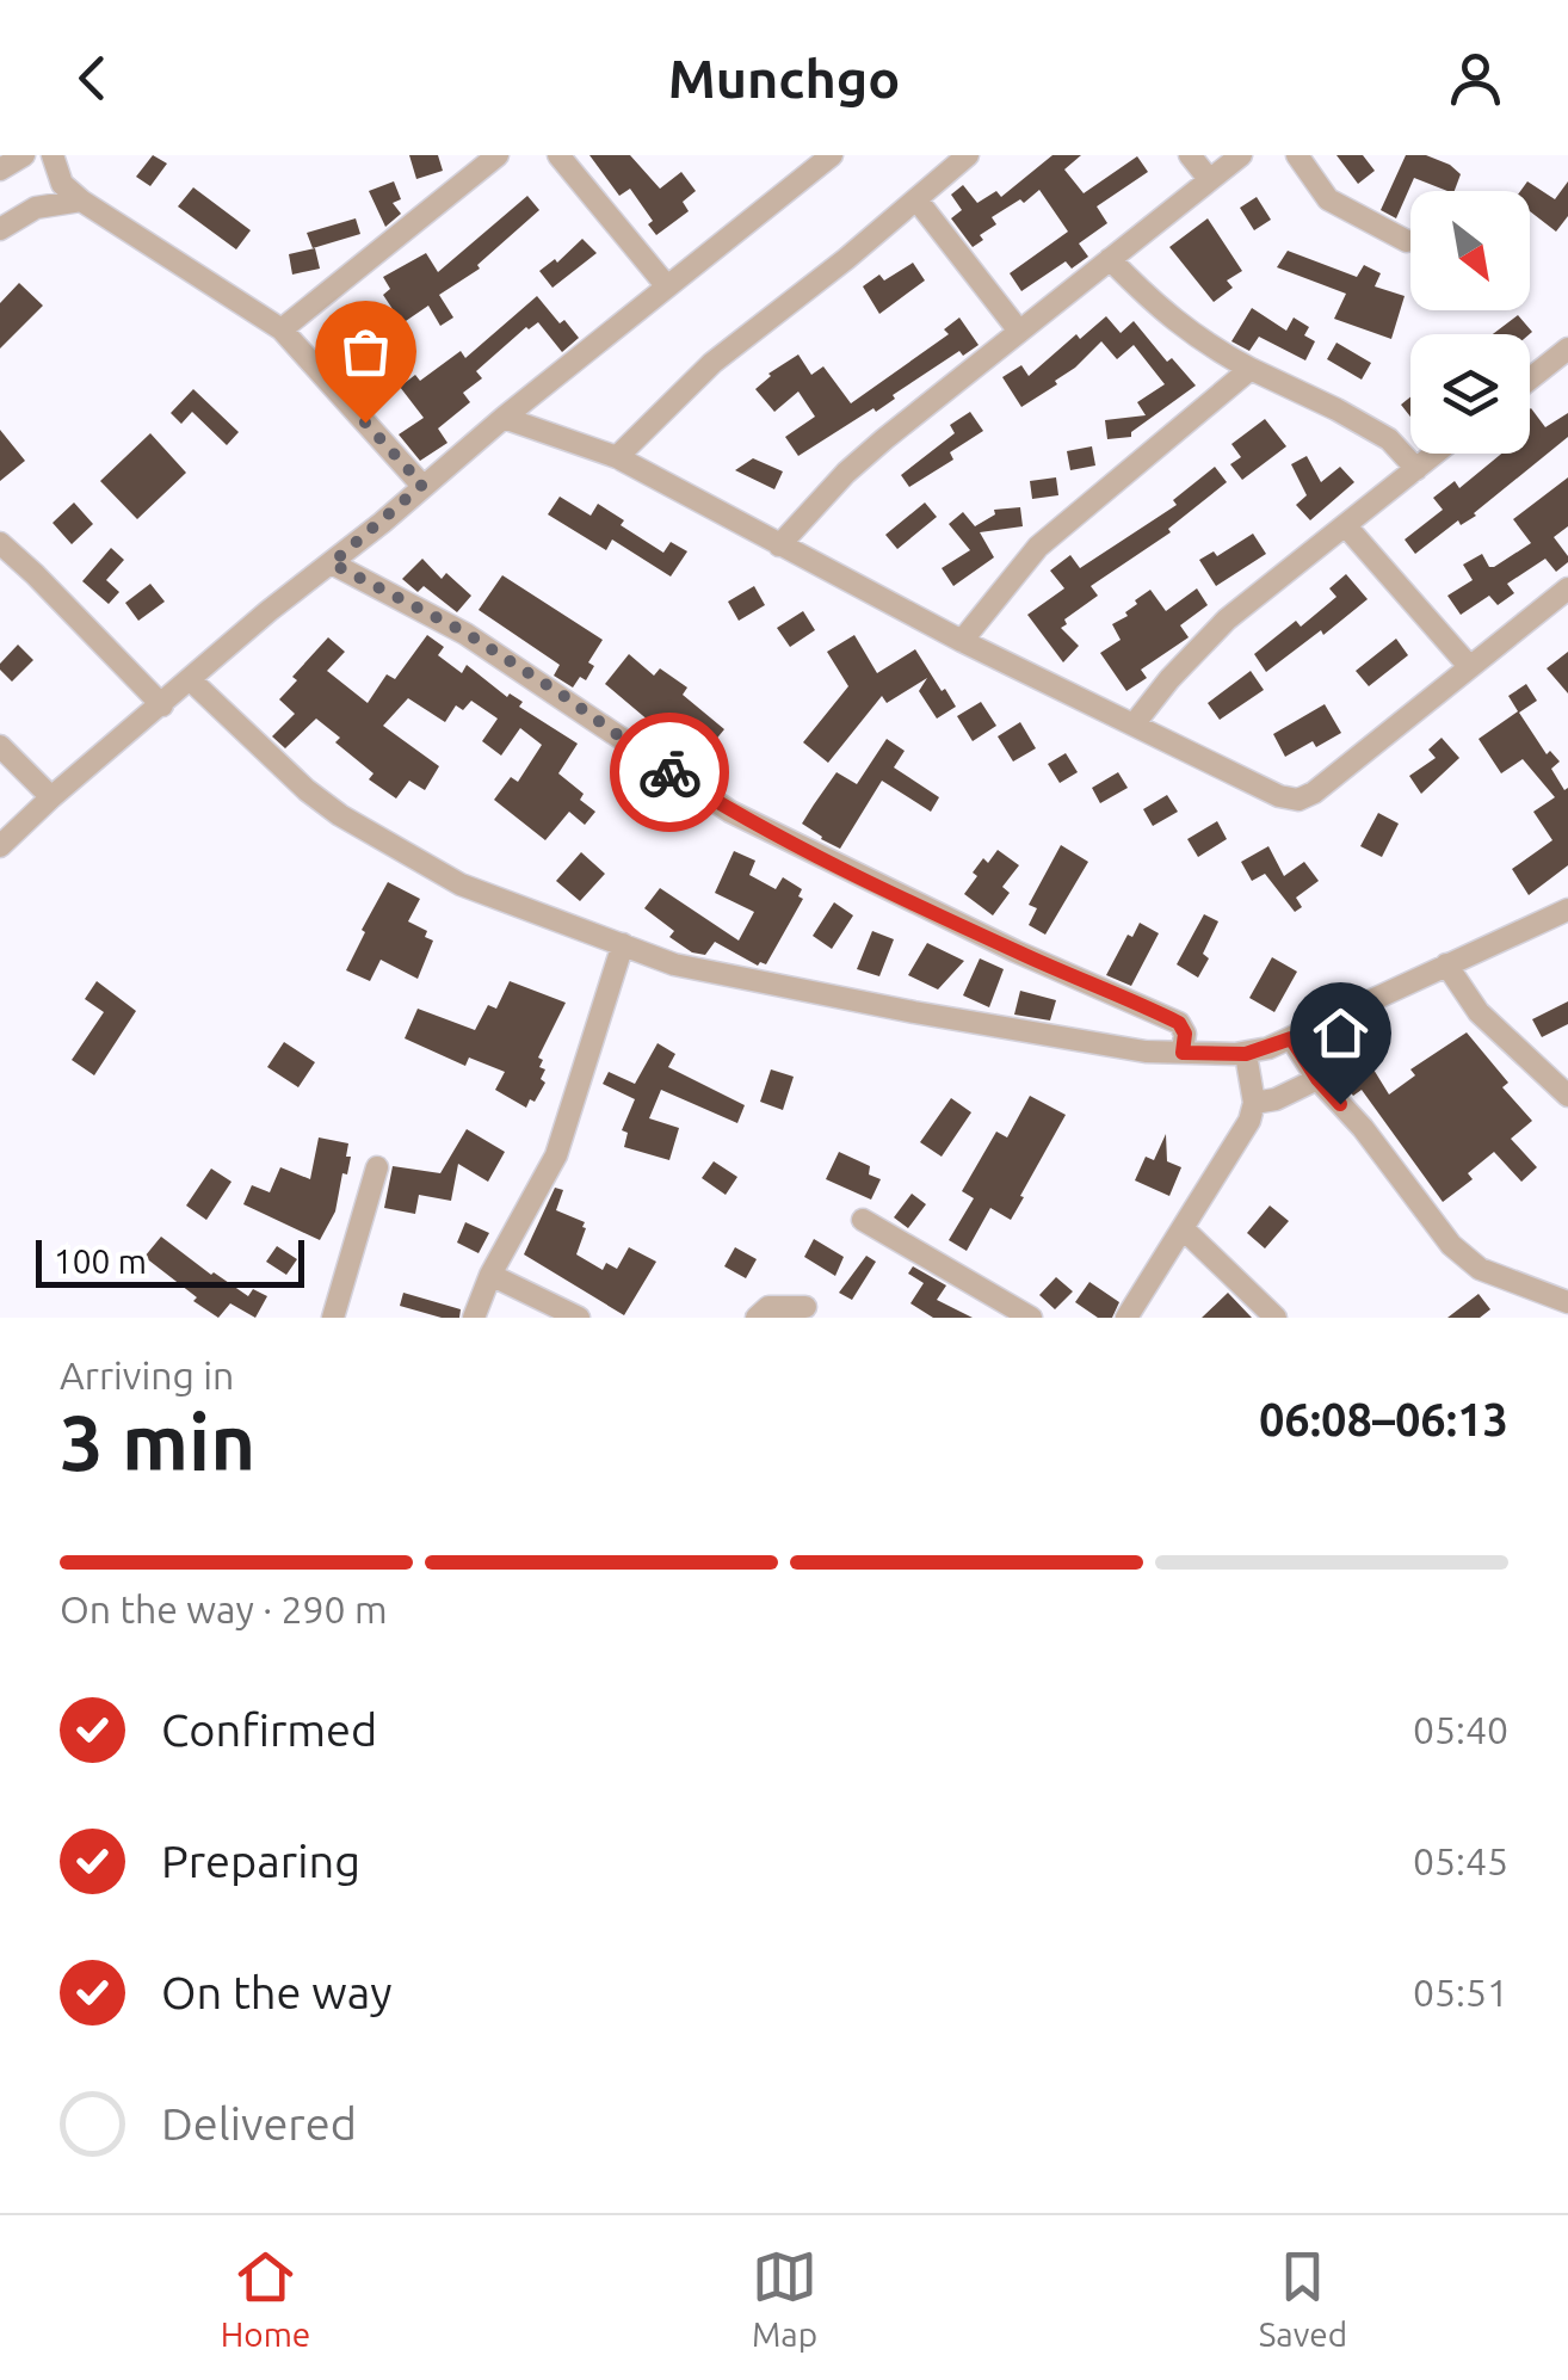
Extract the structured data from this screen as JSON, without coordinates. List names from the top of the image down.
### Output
{
  "scale_bar": "100 m",
  "north": "bottom right",
  "page": {
    "header": "Munchgo",
    "scale": "100 m",
    "heading": ["3 min", "Arriving in", "06:08–06:13"],
    "bar": "On the way · 290 m",
    "list": [
      ["Confirmed", "05:40"],
      ["Preparing", "05:45"],
      ["On the way", "05:51"],
      "Delivered"
    ],
    "tabs": ["Home", "Map", "Saved"]
  }
}
